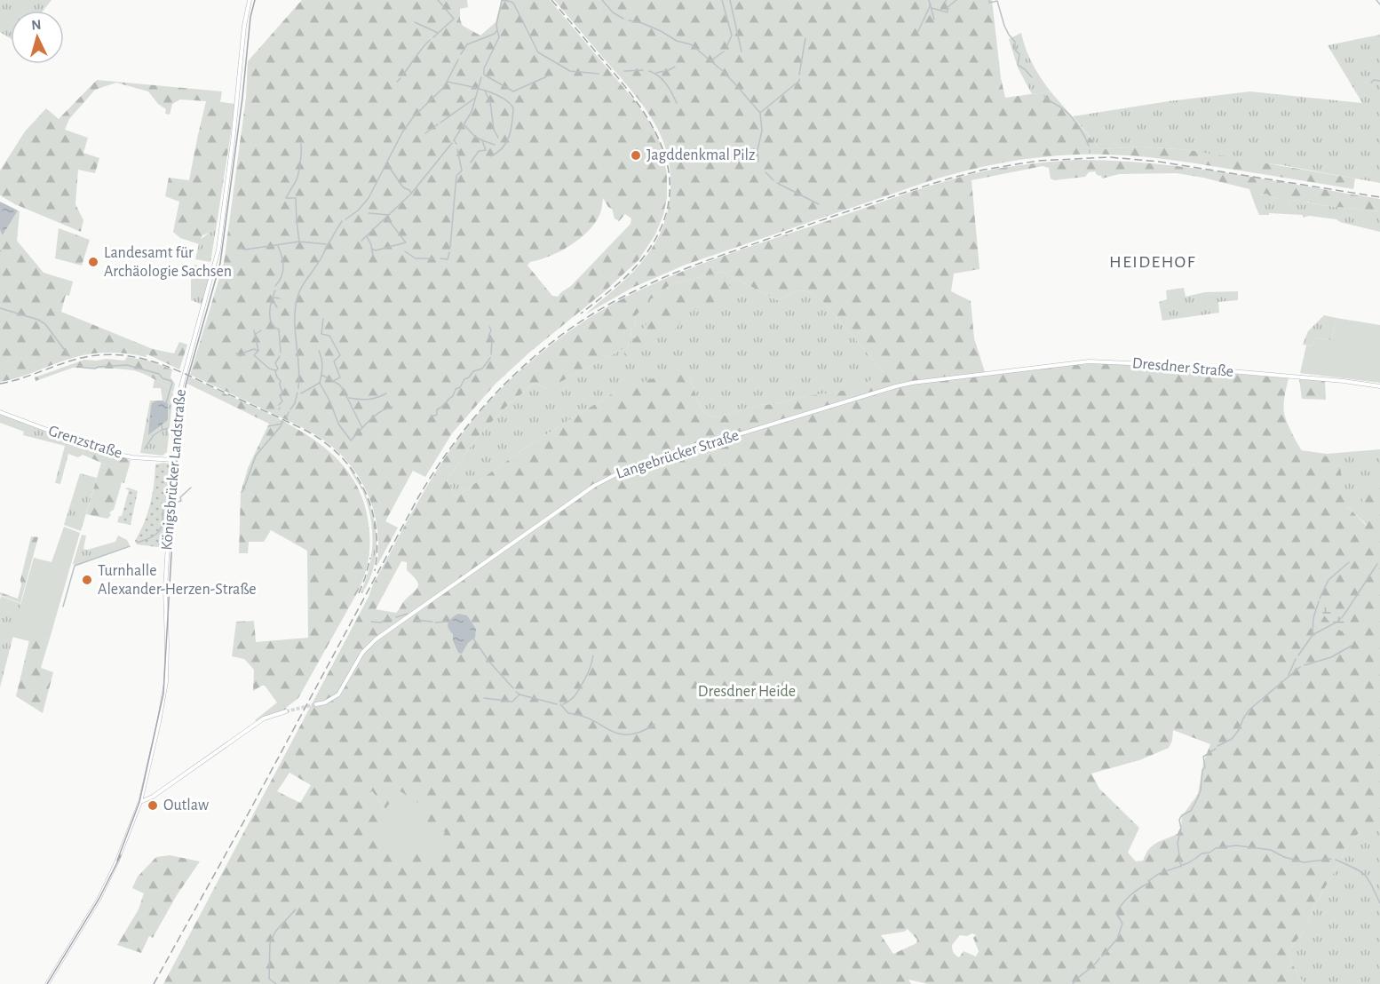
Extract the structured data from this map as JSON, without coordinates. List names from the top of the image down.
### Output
{
  "streets": {
    "main road": [
      "Dresdner Straße",
      "Grenzstraße",
      "Langebrücker Straße",
      "Königsbrücker Landstraße"
    ]
  },
  "crossings": [
    ["Dresdner Straße", "Langebrücker Straße"],
    ["Grenzstraße", "Königsbrücker Landstraße"]
  ],
  "districts": ["HEIDEHOF"],
  "parks": ["Dresdner Heide"],
  "places": [
    "Jagddenkmal Pilz",
    "Landesamt für Archäologie Sachsen",
    "Turnhalle Alexander-Herzen-Straße",
    "Outlaw"
  ],
  "north": "top"
}
